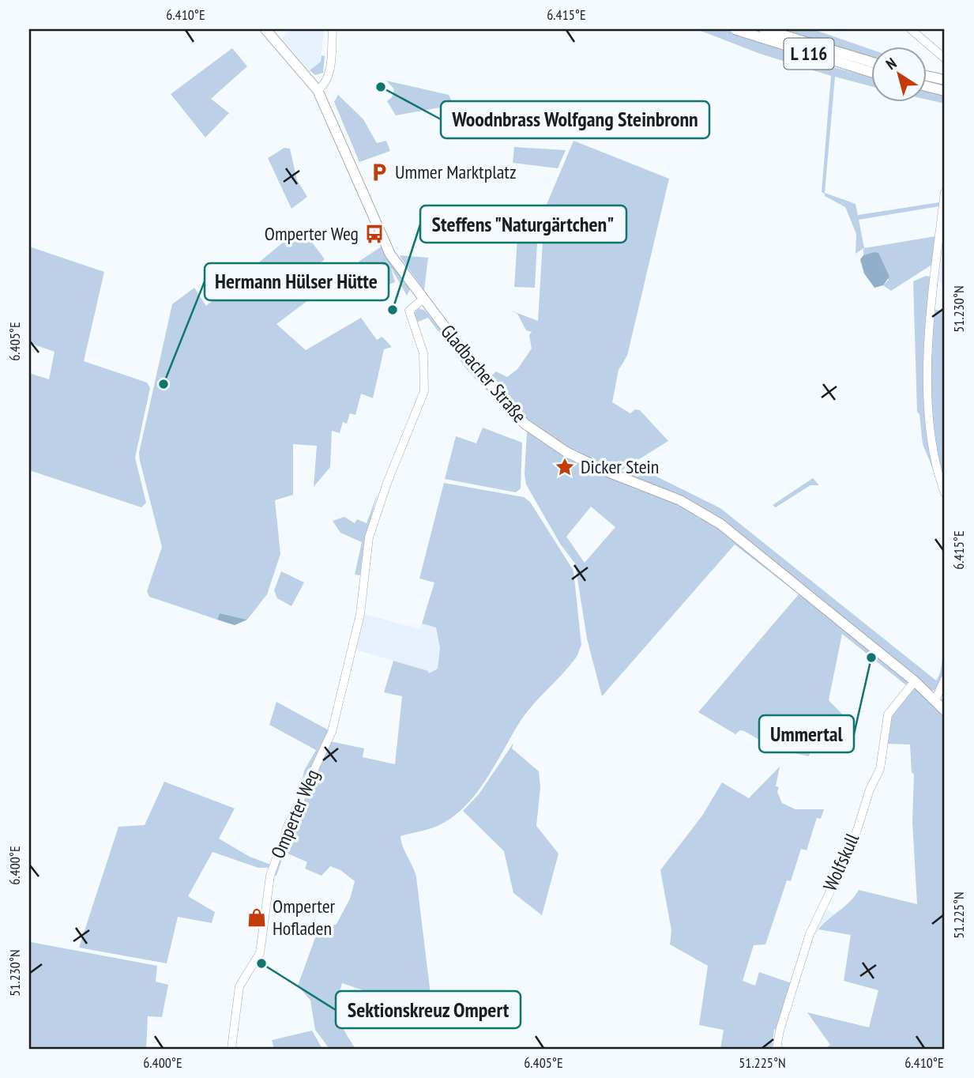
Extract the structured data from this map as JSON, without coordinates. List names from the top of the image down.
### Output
{
  "streets": {
    "main road": ["L 116", "Gladbacher Straße"],
    "street": ["Omperter Weg", "Wolfskull"]
  },
  "crossings": [
    ["Gladbacher Straße", "Omperter Weg"],
    ["Gladbacher Straße", "Wolfskull"]
  ],
  "places": {
    "other": [
      "Woodnbrass Wolfgang Steinbronn",
      "Steffens \"Naturgärtchen\"",
      "Hermann Hülser Hütte",
      "Ummertal",
      "Sektionskreuz Ompert"
    ],
    "parking": ["Ummer Marktplatz"],
    "bus stop": ["Omperter Weg"],
    "place": ["Dicker Stein"],
    "shop": ["Omperter Hofladen"]
  },
  "north": "top left",
  "coordinates": [
    "6.410°E",
    "6.415°E",
    "51.230°N",
    "6.405°E",
    "6.400°E",
    "51.225°N"
  ]
}
